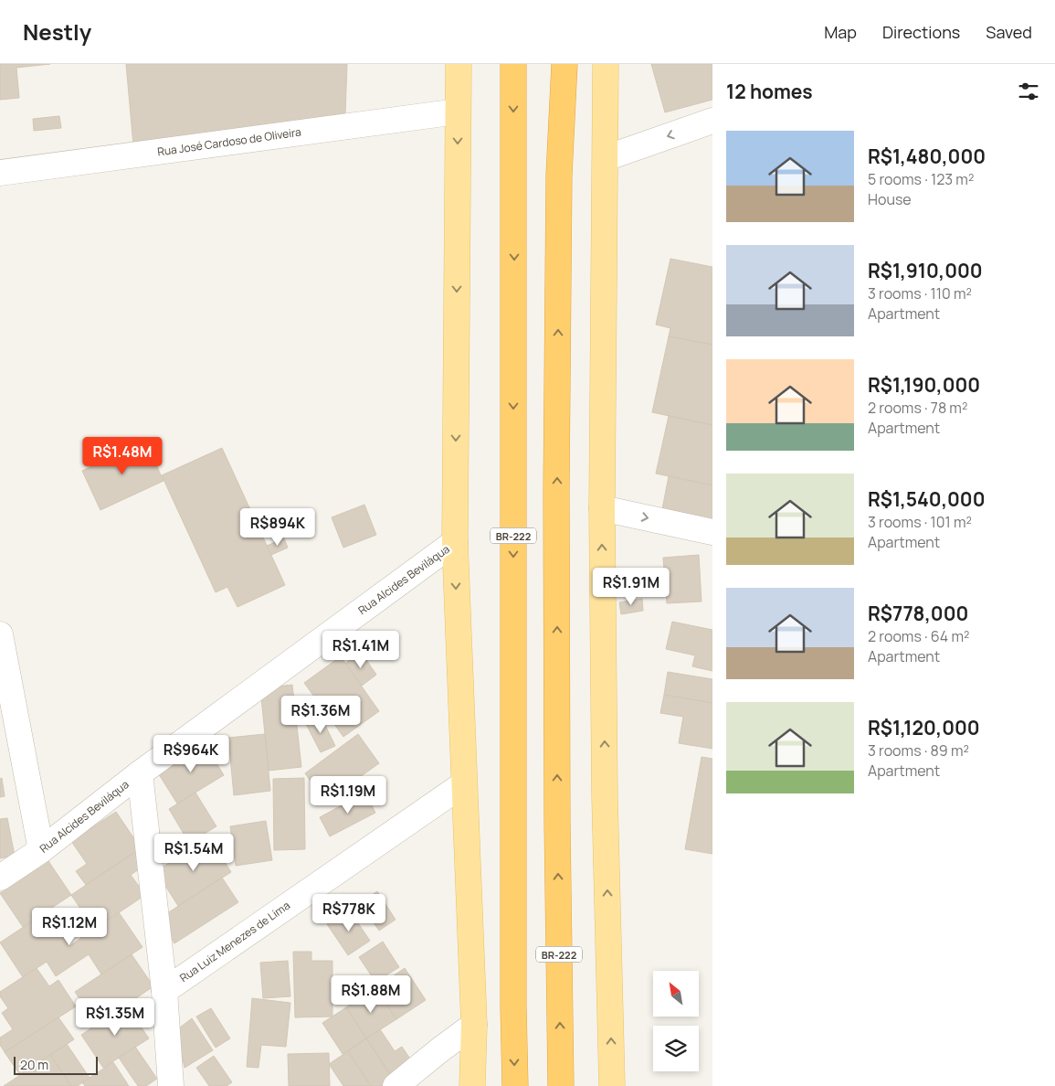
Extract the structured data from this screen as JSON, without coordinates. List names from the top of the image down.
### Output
{
  "streets": {
    "highway": ["BR-222"],
    "street": ["Rua José Cardoso de Oliveira", "Rua Alcides Beviláqua", "Rua Luiz Menezes de Lima"]
  },
  "scale_bar": "20 m",
  "north": "top left",
  "page": {
    "header": "Nestly",
    "nav": ["Map", "Directions", "Saved"],
    "heading": "12 homes",
    "list": [
      {
        "name": "R$1,480,000",
        "note": "5 rooms · 123 m² · House"
      },
      {
        "name": "R$1,910,000",
        "note": "3 rooms · 110 m² · Apartment"
      },
      {
        "name": "R$1,190,000",
        "note": "2 rooms · 78 m² · Apartment"
      },
      {
        "name": "R$1,540,000",
        "note": "3 rooms · 101 m² · Apartment"
      },
      {
        "name": "R$778,000",
        "note": "2 rooms · 64 m² · Apartment"
      },
      {
        "name": "R$1,120,000",
        "note": "3 rooms · 89 m² · Apartment"
      }
    ],
    "price": [
      "R$1.48M",
      "R$894K",
      "R$1.91M",
      "R$1.41M",
      "R$1.36M",
      "R$964K",
      "R$1.19M",
      "R$1.54M",
      "R$778K",
      "R$1.12M",
      "R$1.88M",
      "R$1.35M"
    ],
    "scale": "20 m"
  }
}
